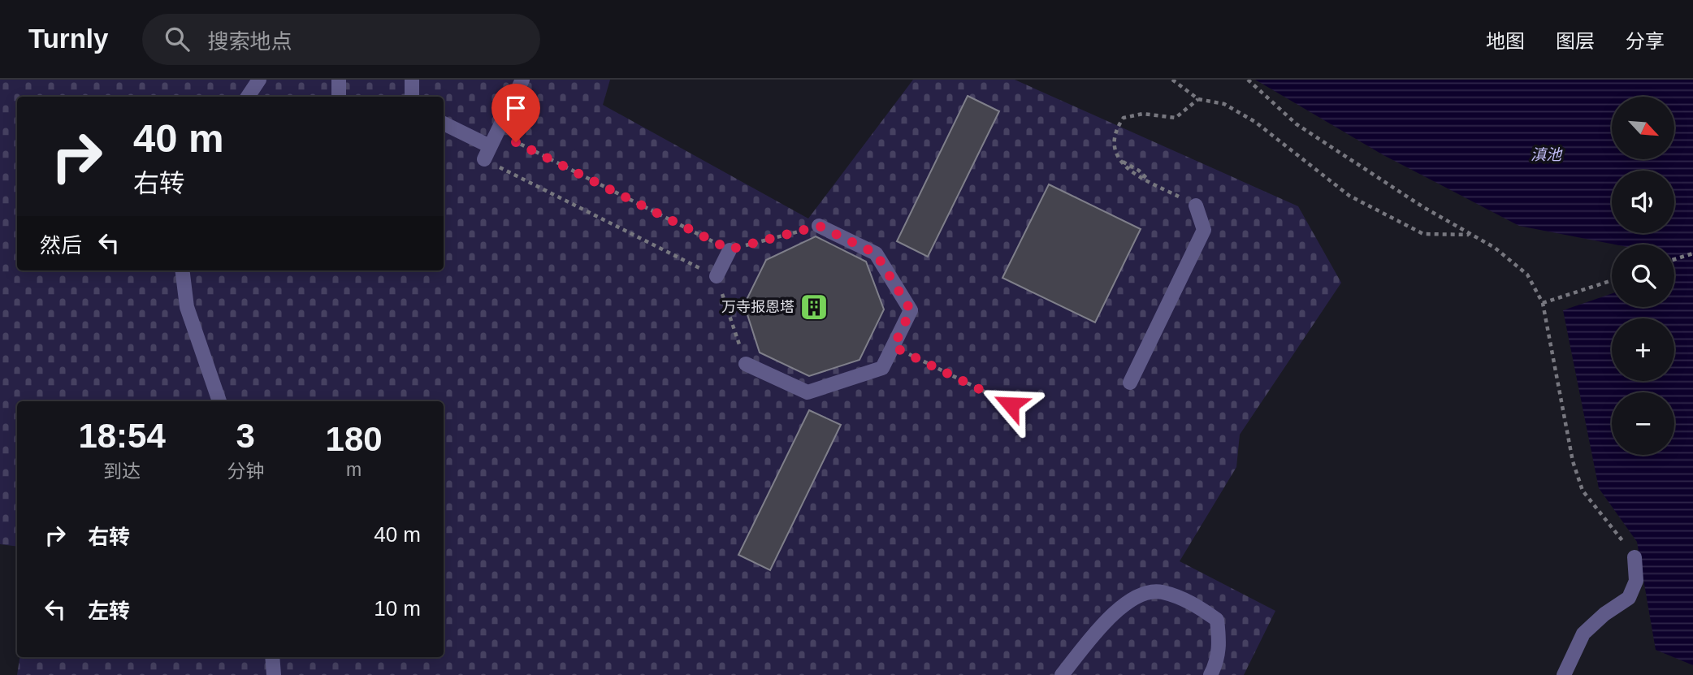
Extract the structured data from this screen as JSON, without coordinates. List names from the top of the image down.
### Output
{
  "water": ["滇池"],
  "places": {
    "building": ["万寺报恩塔"]
  },
  "north": "bottom right",
  "page": {
    "header": "Turnly",
    "search": "搜索地点",
    "nav": ["地图", "图层", "分享"],
    "map_buttons": ["+", "−"],
    "turn": ["40 m", "右转"],
    "then": "然后",
    "eta": [
      "18:54",
      "到达",
      "3",
      "分钟",
      "180",
      "m"
    ],
    "list": [
      {
        "name": "右转",
        "value": "40 m"
      },
      {
        "name": "左转",
        "value": "10 m"
      }
    ]
  }
}
